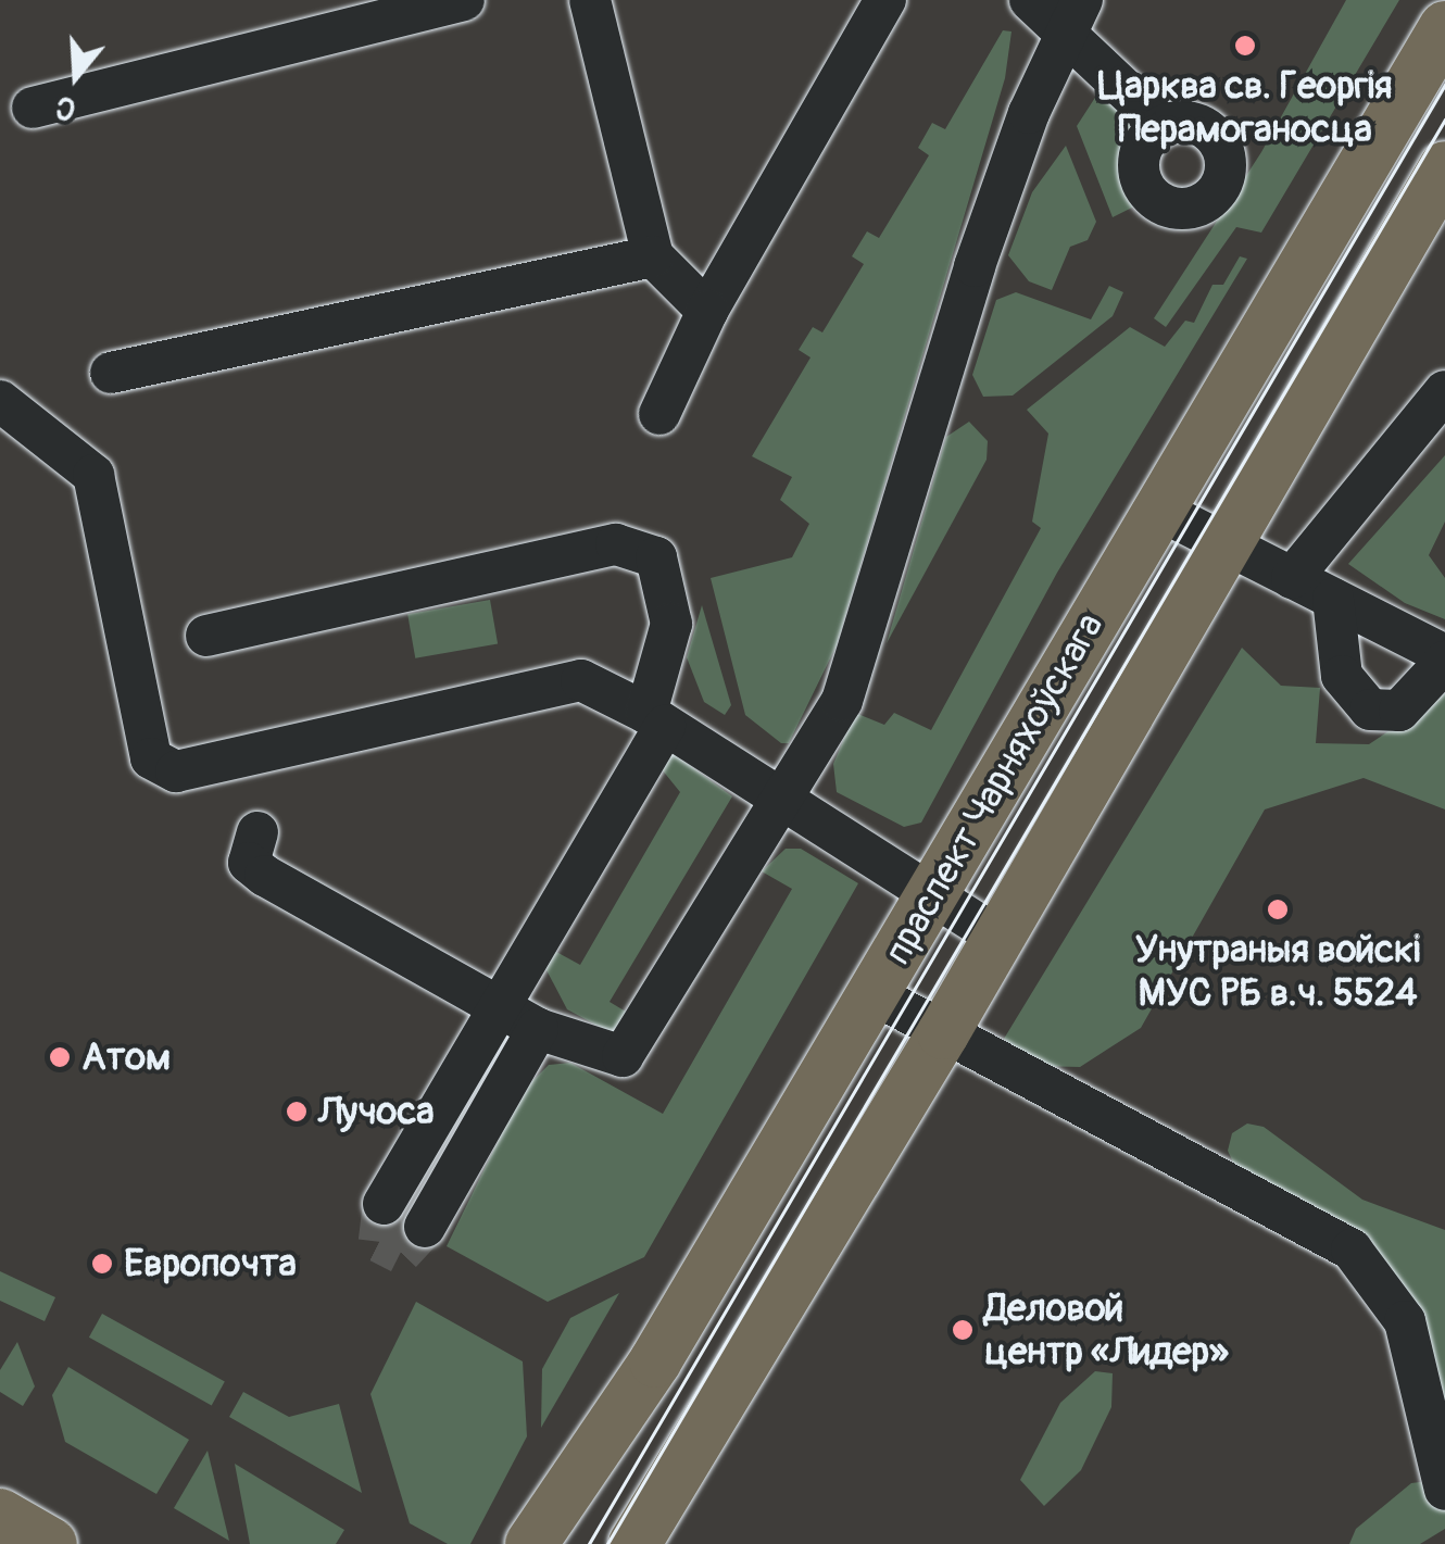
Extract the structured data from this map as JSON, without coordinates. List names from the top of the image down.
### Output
{
  "streets": {
    "main road": ["праспект Чарняхоўскага"]
  },
  "places": [
    "Царква св. Георгія Перамоганосца",
    "Унутраныя войскі МУС РБ в.ч. 5524",
    "Атом",
    "Лучоса",
    "Европочта",
    "Деловой центр «Лидер»"
  ],
  "north": "bottom"
}
